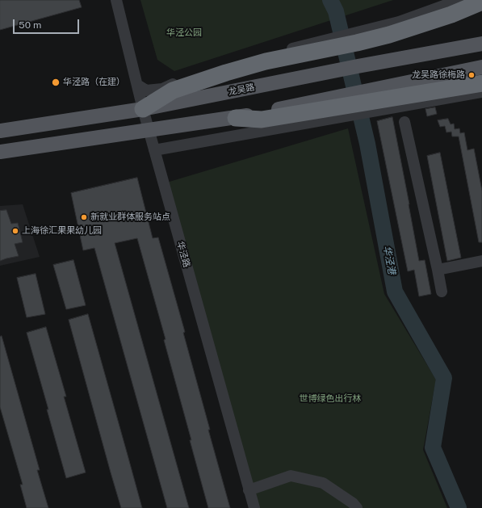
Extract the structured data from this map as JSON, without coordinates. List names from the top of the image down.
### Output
{
  "streets": {
    "main road": ["龙吴路"],
    "street": ["华泾路"]
  },
  "crossings": [
    ["龙吴路", "华泾路"]
  ],
  "water": ["华泾港"],
  "parks": ["华泾公园", "世博绿色出行林"],
  "places": [
    "龙吴路徐梅路",
    "华泾路（在建）",
    "新就业群体服务站点",
    "上海徐汇果果幼儿园"
  ],
  "scale_bar": "50 m"
}
